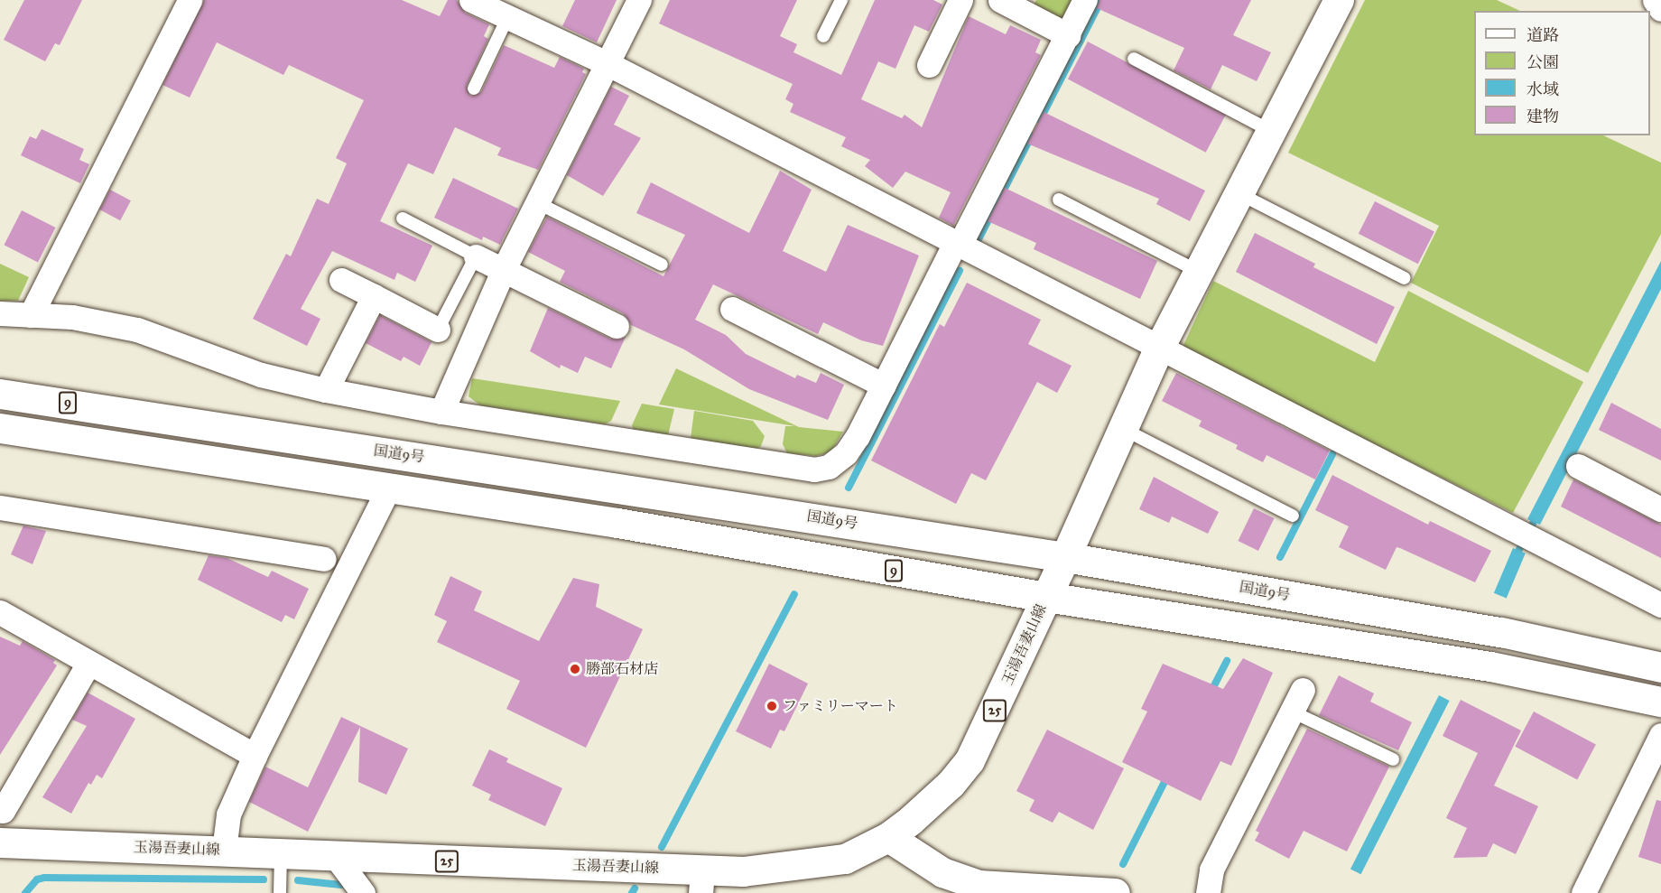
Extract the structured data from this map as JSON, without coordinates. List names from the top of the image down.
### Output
{
  "streets": {
    "main road": [
      "9",
      "国道9号",
      "玉湯吾妻山線",
      "25"
    ]
  },
  "crossings": [
    ["9", "玉湯吾妻山線"],
    ["国道9号", "玉湯吾妻山線"]
  ],
  "places": ["勝部石材店", "ファミリーマート"],
  "legend": [
    "道路",
    "公園",
    "水域",
    "建物"
  ]
}
